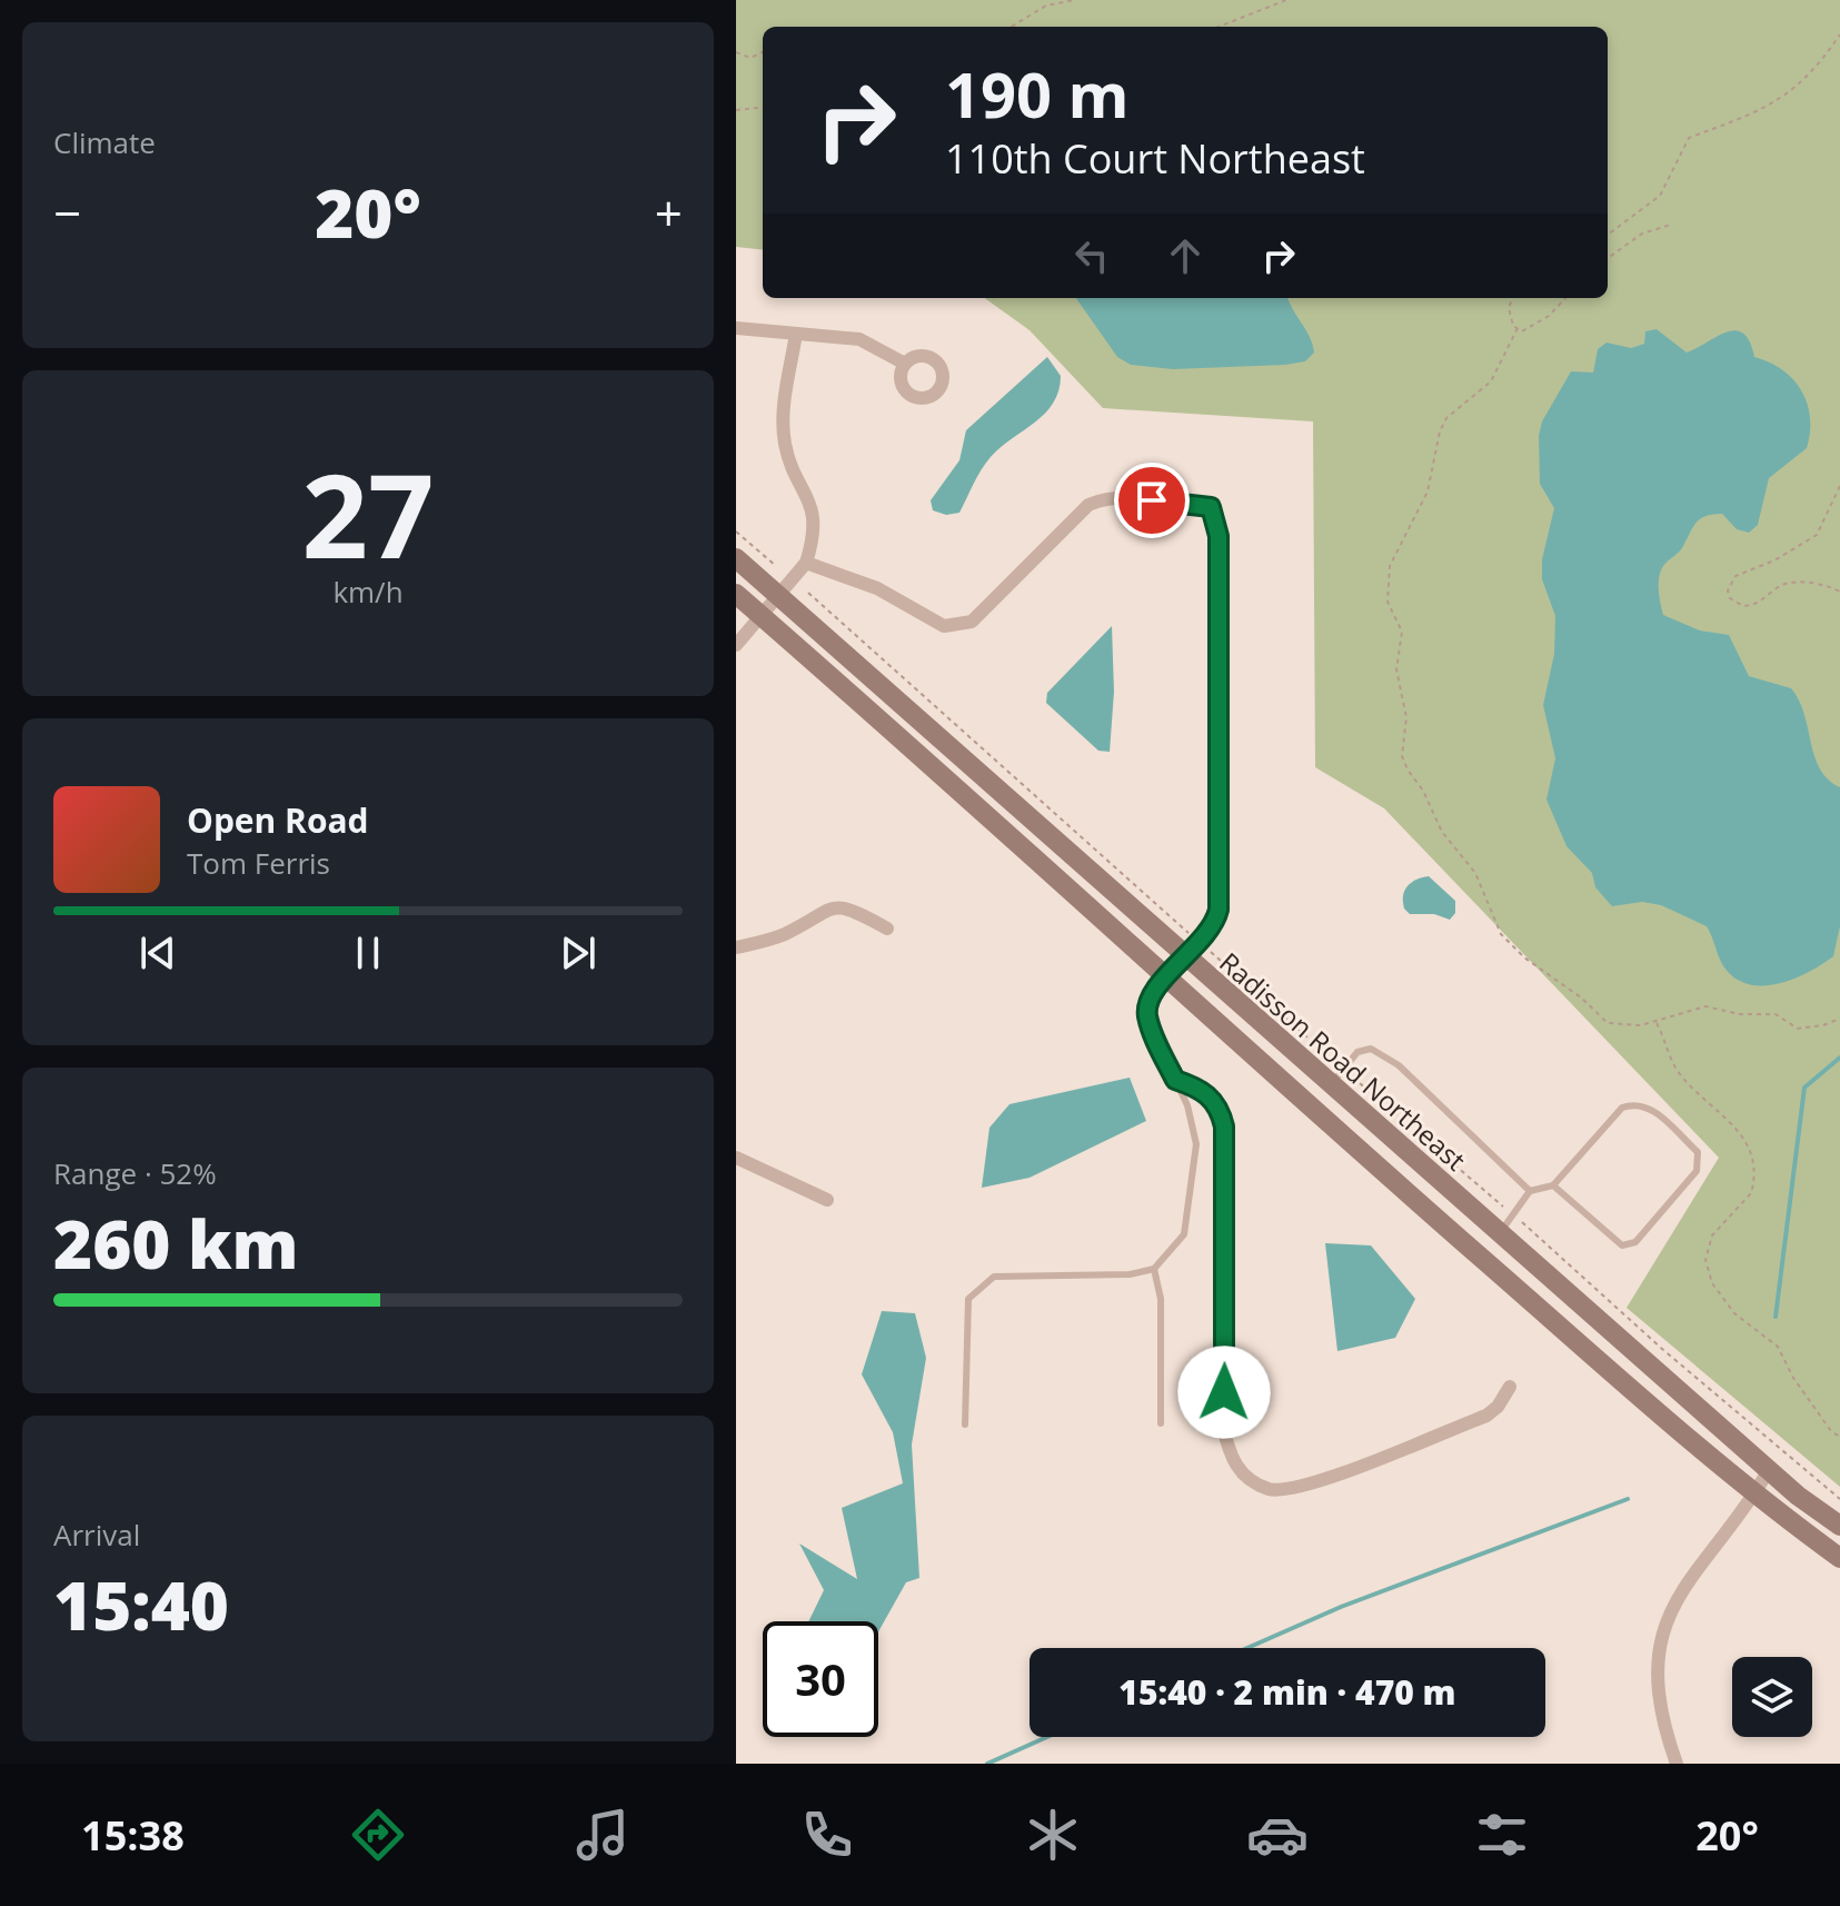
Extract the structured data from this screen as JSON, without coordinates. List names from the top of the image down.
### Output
{
  "streets": {
    "main road": ["Radisson Road Northeast"]
  },
  "page": {
    "tile": [
      "Climate",
      ["27", "km/h"],
      ["Range · 52%", "260 km"],
      ["Arrival", "15:40"]
    ],
    "turn": ["190 m", "110th Court Northeast"],
    "heat": ["−", "20°", "+"],
    "song": ["Open Road", "Tom Ferris"],
    "limit": "30",
    "trip": "15:40 · 2 min · 470 m",
    "tabs": ["15:38", "20°"]
  }
}
